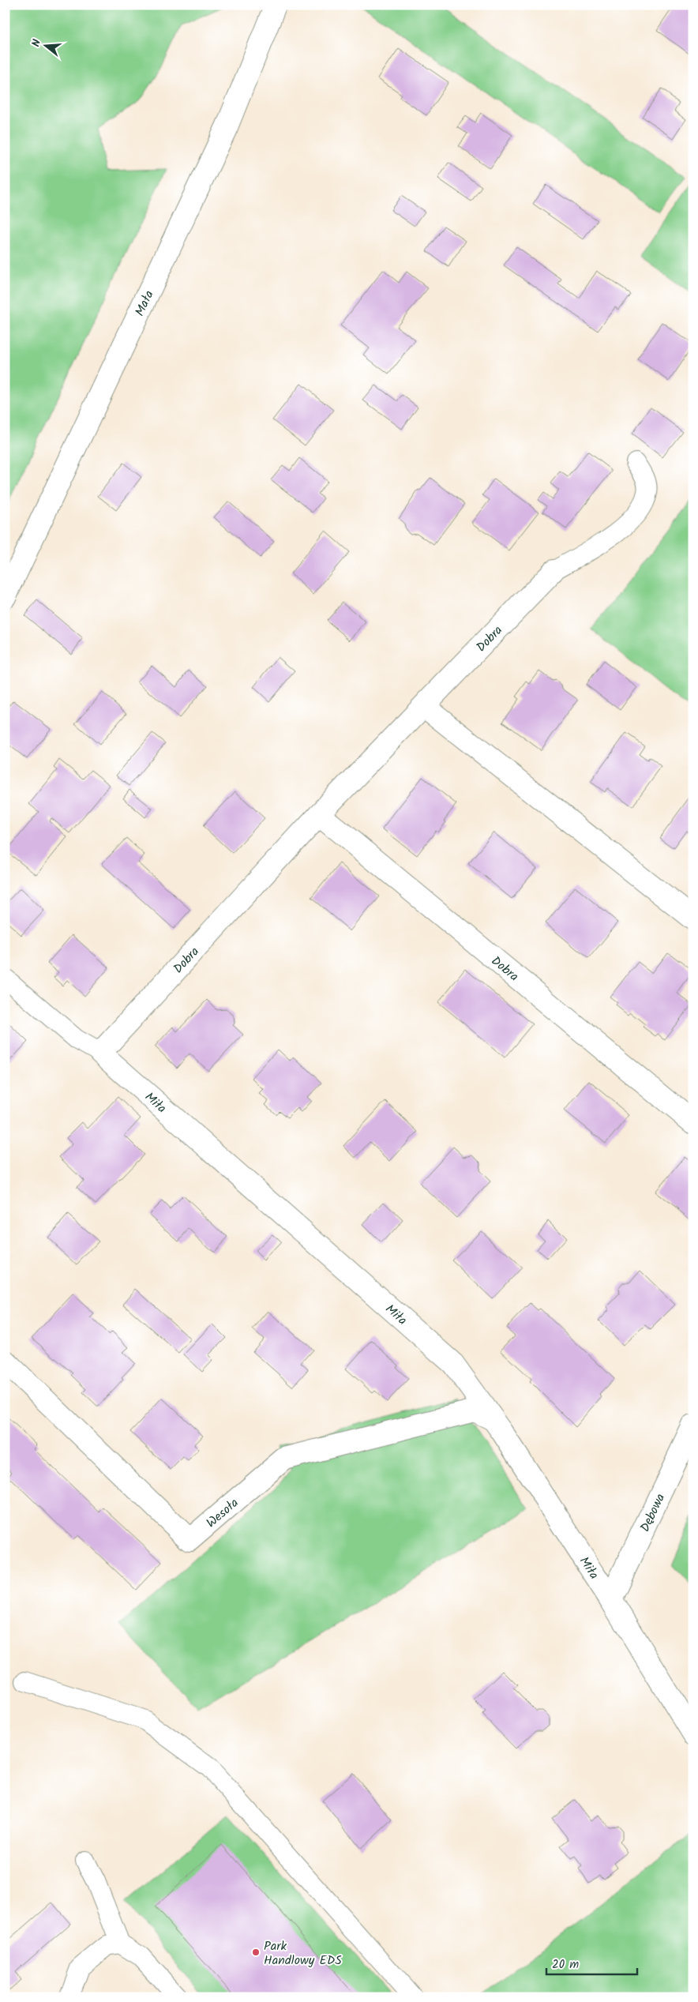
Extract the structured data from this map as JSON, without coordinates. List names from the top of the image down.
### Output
{
  "streets": {
    "street": [
      "Mała",
      "Dobra",
      "Miła",
      "Wesoła",
      "Dębowa"
    ]
  },
  "crossings": [
    ["Dobra", "Miła"],
    ["Miła", "Wesoła"],
    ["Miła", "Dębowa"]
  ],
  "places": ["Park Handlowy EDS"],
  "scale_bar": "20 m",
  "north": "left"
}
